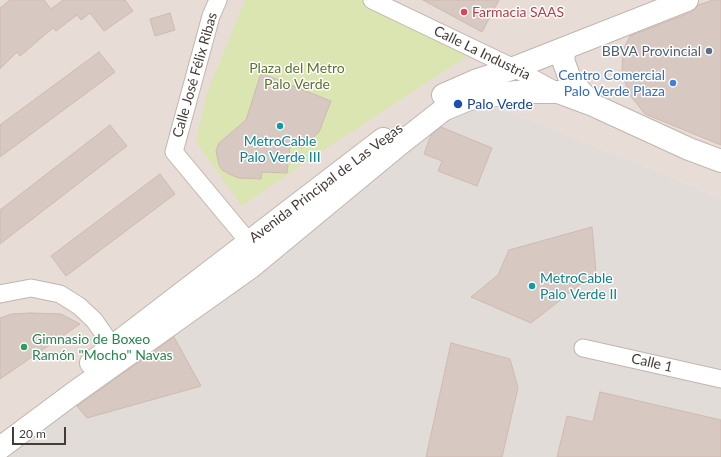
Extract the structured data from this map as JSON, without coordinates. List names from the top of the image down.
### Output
{
  "streets": {
    "street": [
      "Calle La Industria",
      "Calle José Félix Ribas",
      "Avenida Principal de Las Vegas",
      "Calle 1"
    ]
  },
  "crossings": [
    ["Calle La Industria", "Avenida Principal de Las Vegas"],
    ["Calle José Félix Ribas", "Avenida Principal de Las Vegas"]
  ],
  "parks": ["Plaza del Metro Palo Verde"],
  "places": [
    "Farmacia SAAS",
    "BBVA Provincial",
    "Centro Comercial Palo Verde Plaza",
    "Palo Verde",
    "MetroCable Palo Verde III",
    "MetroCable Palo Verde II",
    "Gimnasio de Boxeo Ramón \"Mocho\" Navas"
  ],
  "scale_bar": "20 m"
}
